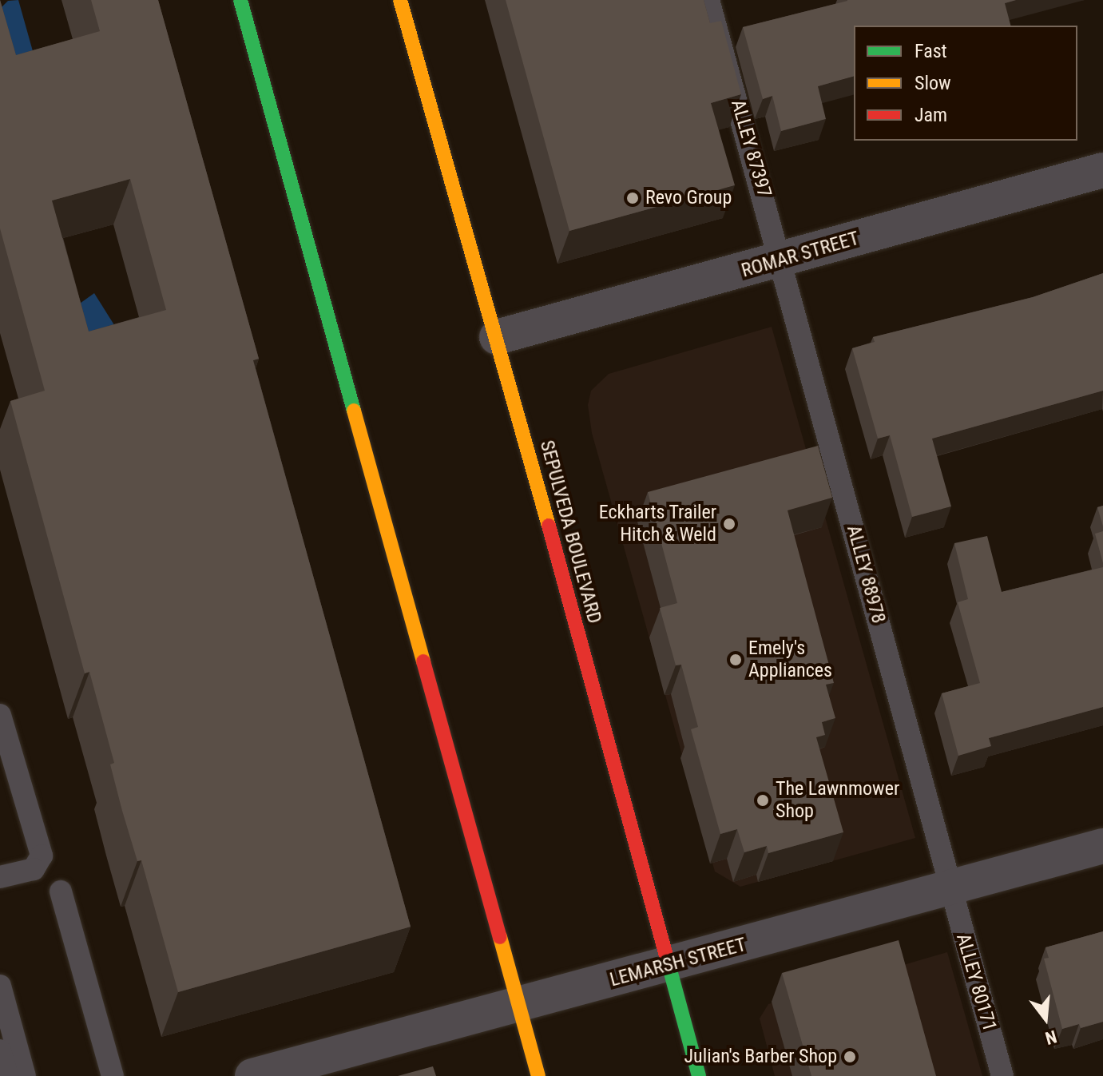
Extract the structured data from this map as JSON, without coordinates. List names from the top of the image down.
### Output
{
  "streets": {
    "main road": ["SEPULVEDA BOULEVARD"],
    "street": ["ROMAR STREET", "LEMARSH STREET"],
    "lane": ["ALLEY 87397", "ALLEY 88978", "ALLEY 80171"]
  },
  "crossings": [
    ["ALLEY 87397", "ROMAR STREET"],
    ["ALLEY 87397", "ALLEY 88978"],
    ["ROMAR STREET", "SEPULVEDA BOULEVARD"],
    ["ROMAR STREET", "ALLEY 88978"],
    ["SEPULVEDA BOULEVARD", "LEMARSH STREET"],
    ["ALLEY 88978", "LEMARSH STREET"],
    ["ALLEY 88978", "ALLEY 80171"],
    ["LEMARSH STREET", "ALLEY 80171"]
  ],
  "places": [
    "Revo Group",
    "Eckharts Trailer Hitch & Weld",
    "Emely's Appliances",
    "The Lawnmower Shop",
    "Julian's Barber Shop"
  ],
  "legend": ["Fast", "Slow", "Jam"],
  "north": "bottom"
}
